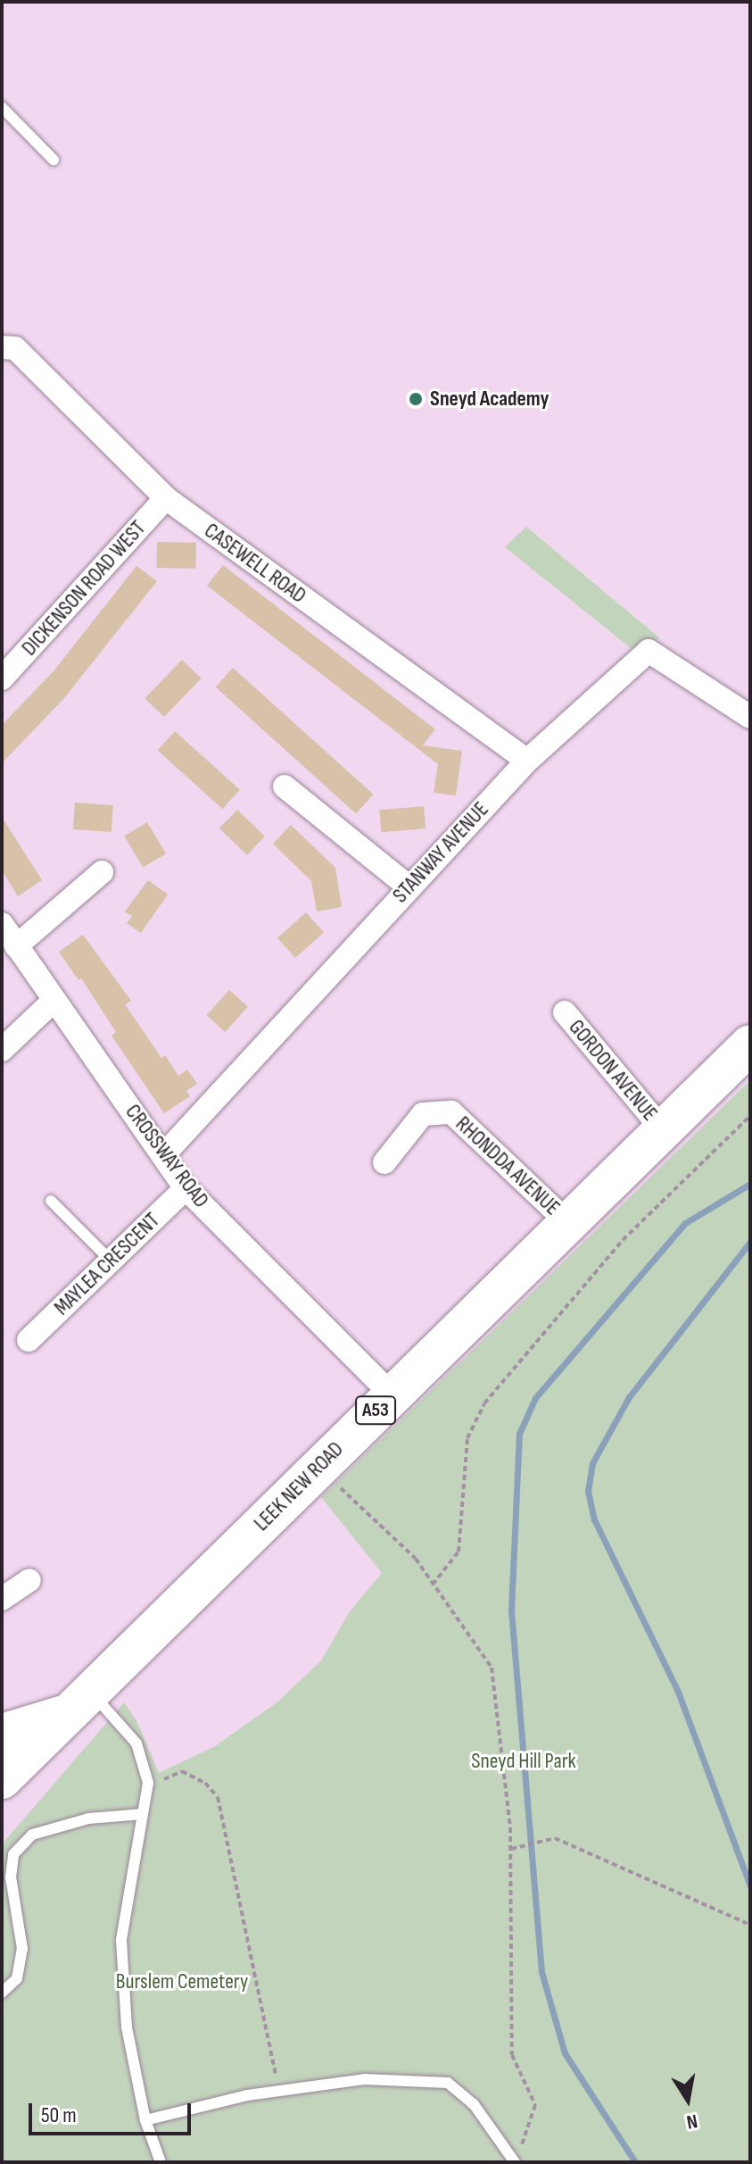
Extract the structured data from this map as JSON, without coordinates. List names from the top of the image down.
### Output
{
  "streets": {
    "highway": ["A53", "LEEK NEW ROAD"],
    "street": [
      "CASEWELL ROAD",
      "DICKENSON ROAD WEST",
      "STANWAY AVENUE",
      "GORDON AVENUE",
      "CROSSWAY ROAD",
      "RHONDDA AVENUE",
      "MAYLEA CRESCENT"
    ]
  },
  "crossings": [
    ["CASEWELL ROAD", "DICKENSON ROAD WEST"],
    ["CASEWELL ROAD", "STANWAY AVENUE"],
    ["STANWAY AVENUE", "CROSSWAY ROAD"],
    ["GORDON AVENUE", "LEEK NEW ROAD"],
    ["CROSSWAY ROAD", "MAYLEA CRESCENT"],
    ["CROSSWAY ROAD", "LEEK NEW ROAD"],
    ["RHONDDA AVENUE", "LEEK NEW ROAD"]
  ],
  "parks": ["Sneyd Hill Park", "Burslem Cemetery"],
  "places": ["Sneyd Academy"],
  "scale_bar": "50 m",
  "north": "bottom"
}
